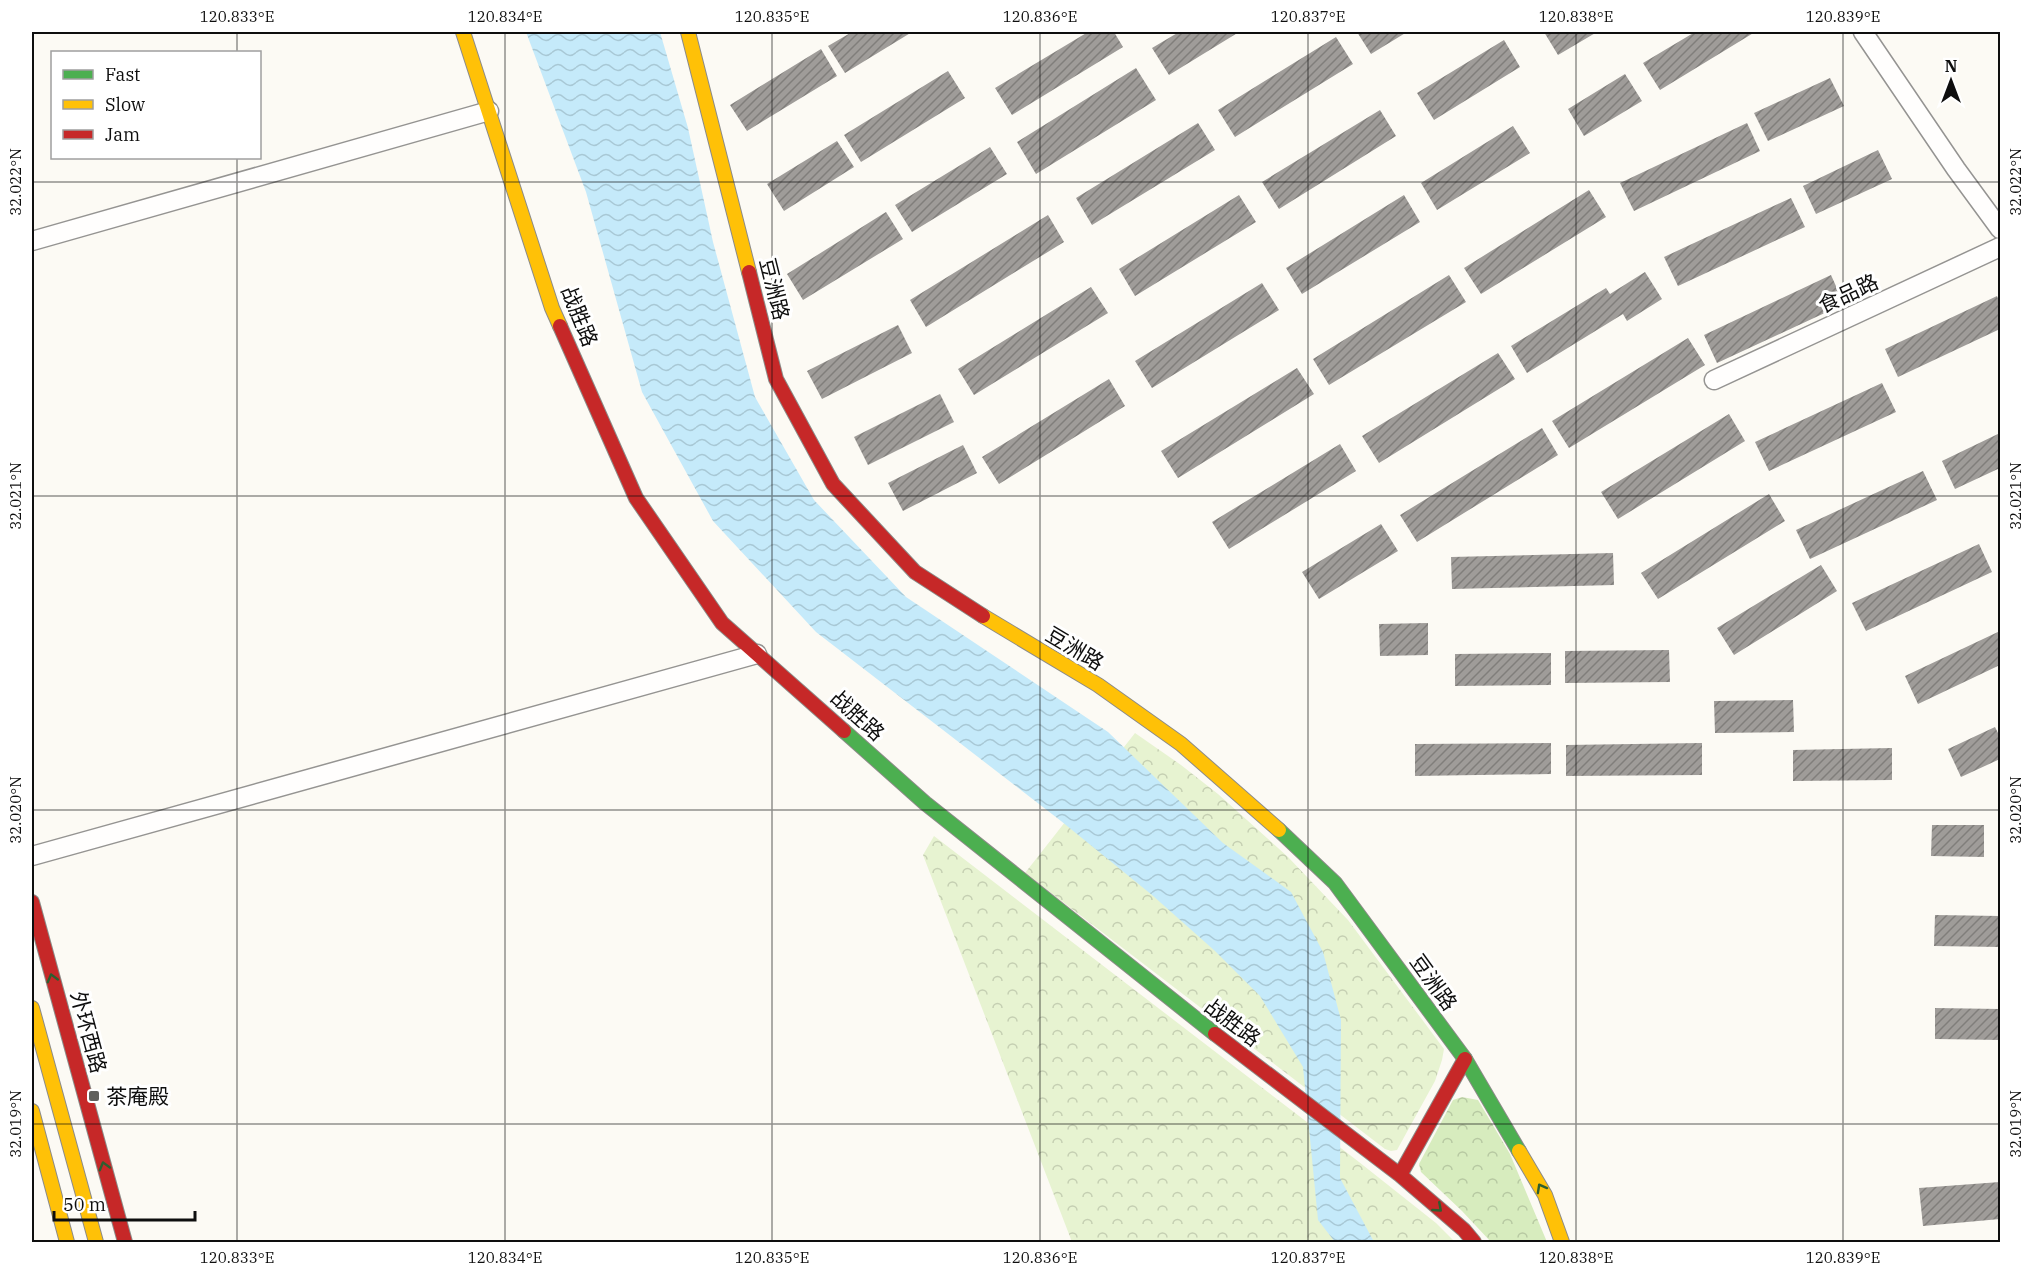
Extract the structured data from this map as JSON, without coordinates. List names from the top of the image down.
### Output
{
  "streets": {
    "street": [
      "豆洲路",
      "食品路",
      "战胜路",
      "外环西路"
    ]
  },
  "places": {
    "transit": ["茶庵殿"]
  },
  "legend": ["Fast", "Slow", "Jam"],
  "scale_bar": "50 m",
  "north": "top",
  "coordinates": [
    "120.833°E",
    "120.834°E",
    "120.835°E",
    "120.836°E",
    "120.837°E",
    "120.838°E",
    "120.839°E",
    "32.022°N",
    "32.021°N",
    "32.020°N",
    "32.019°N"
  ]
}
